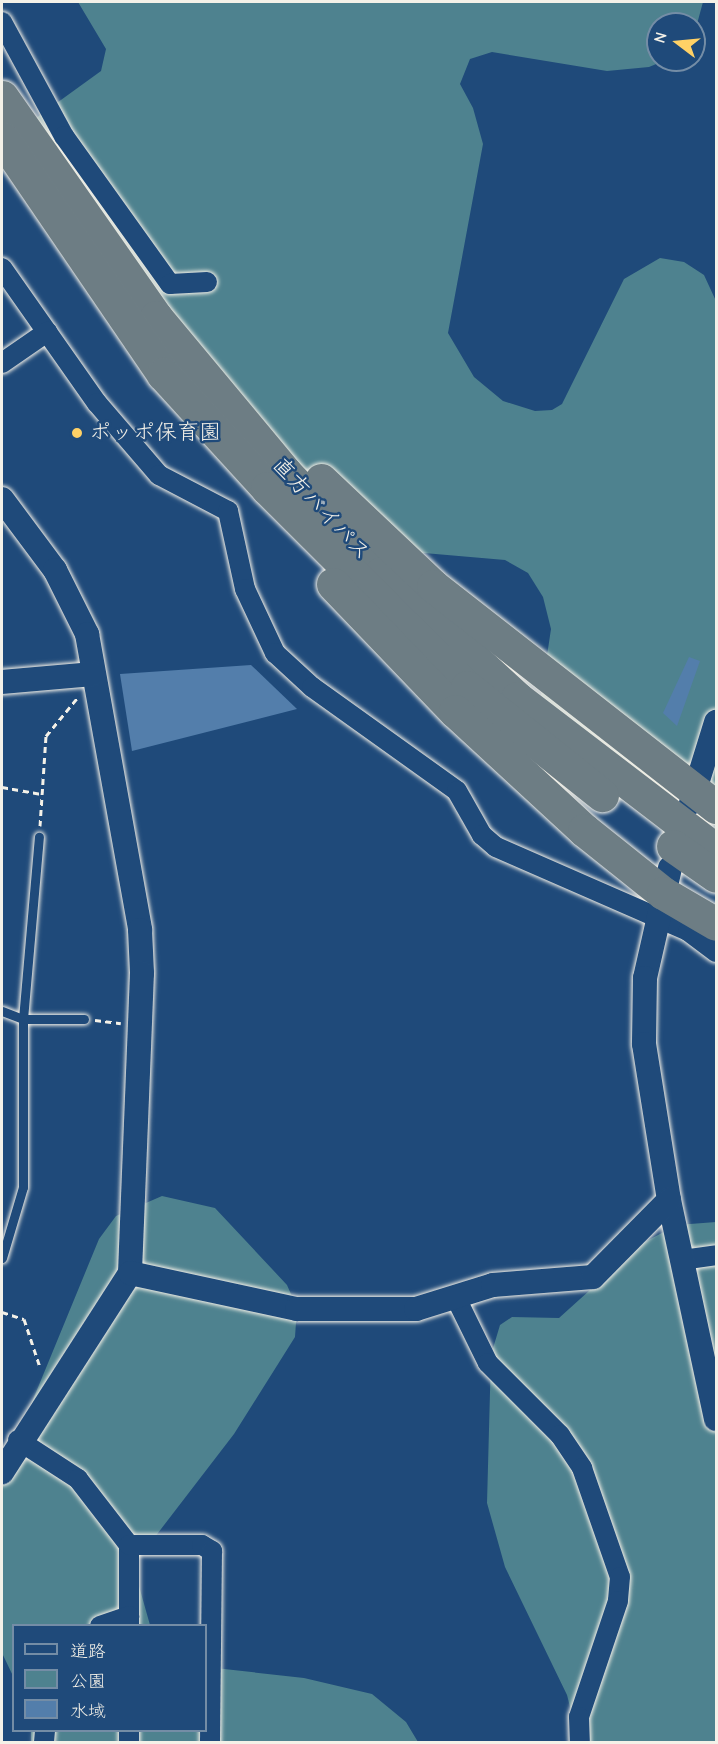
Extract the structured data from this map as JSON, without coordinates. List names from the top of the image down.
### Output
{
  "streets": {
    "highway": ["直方バイパス"]
  },
  "places": ["ポッポ保育園"],
  "legend": ["道路", "公園", "水域"],
  "north": "left"
}
